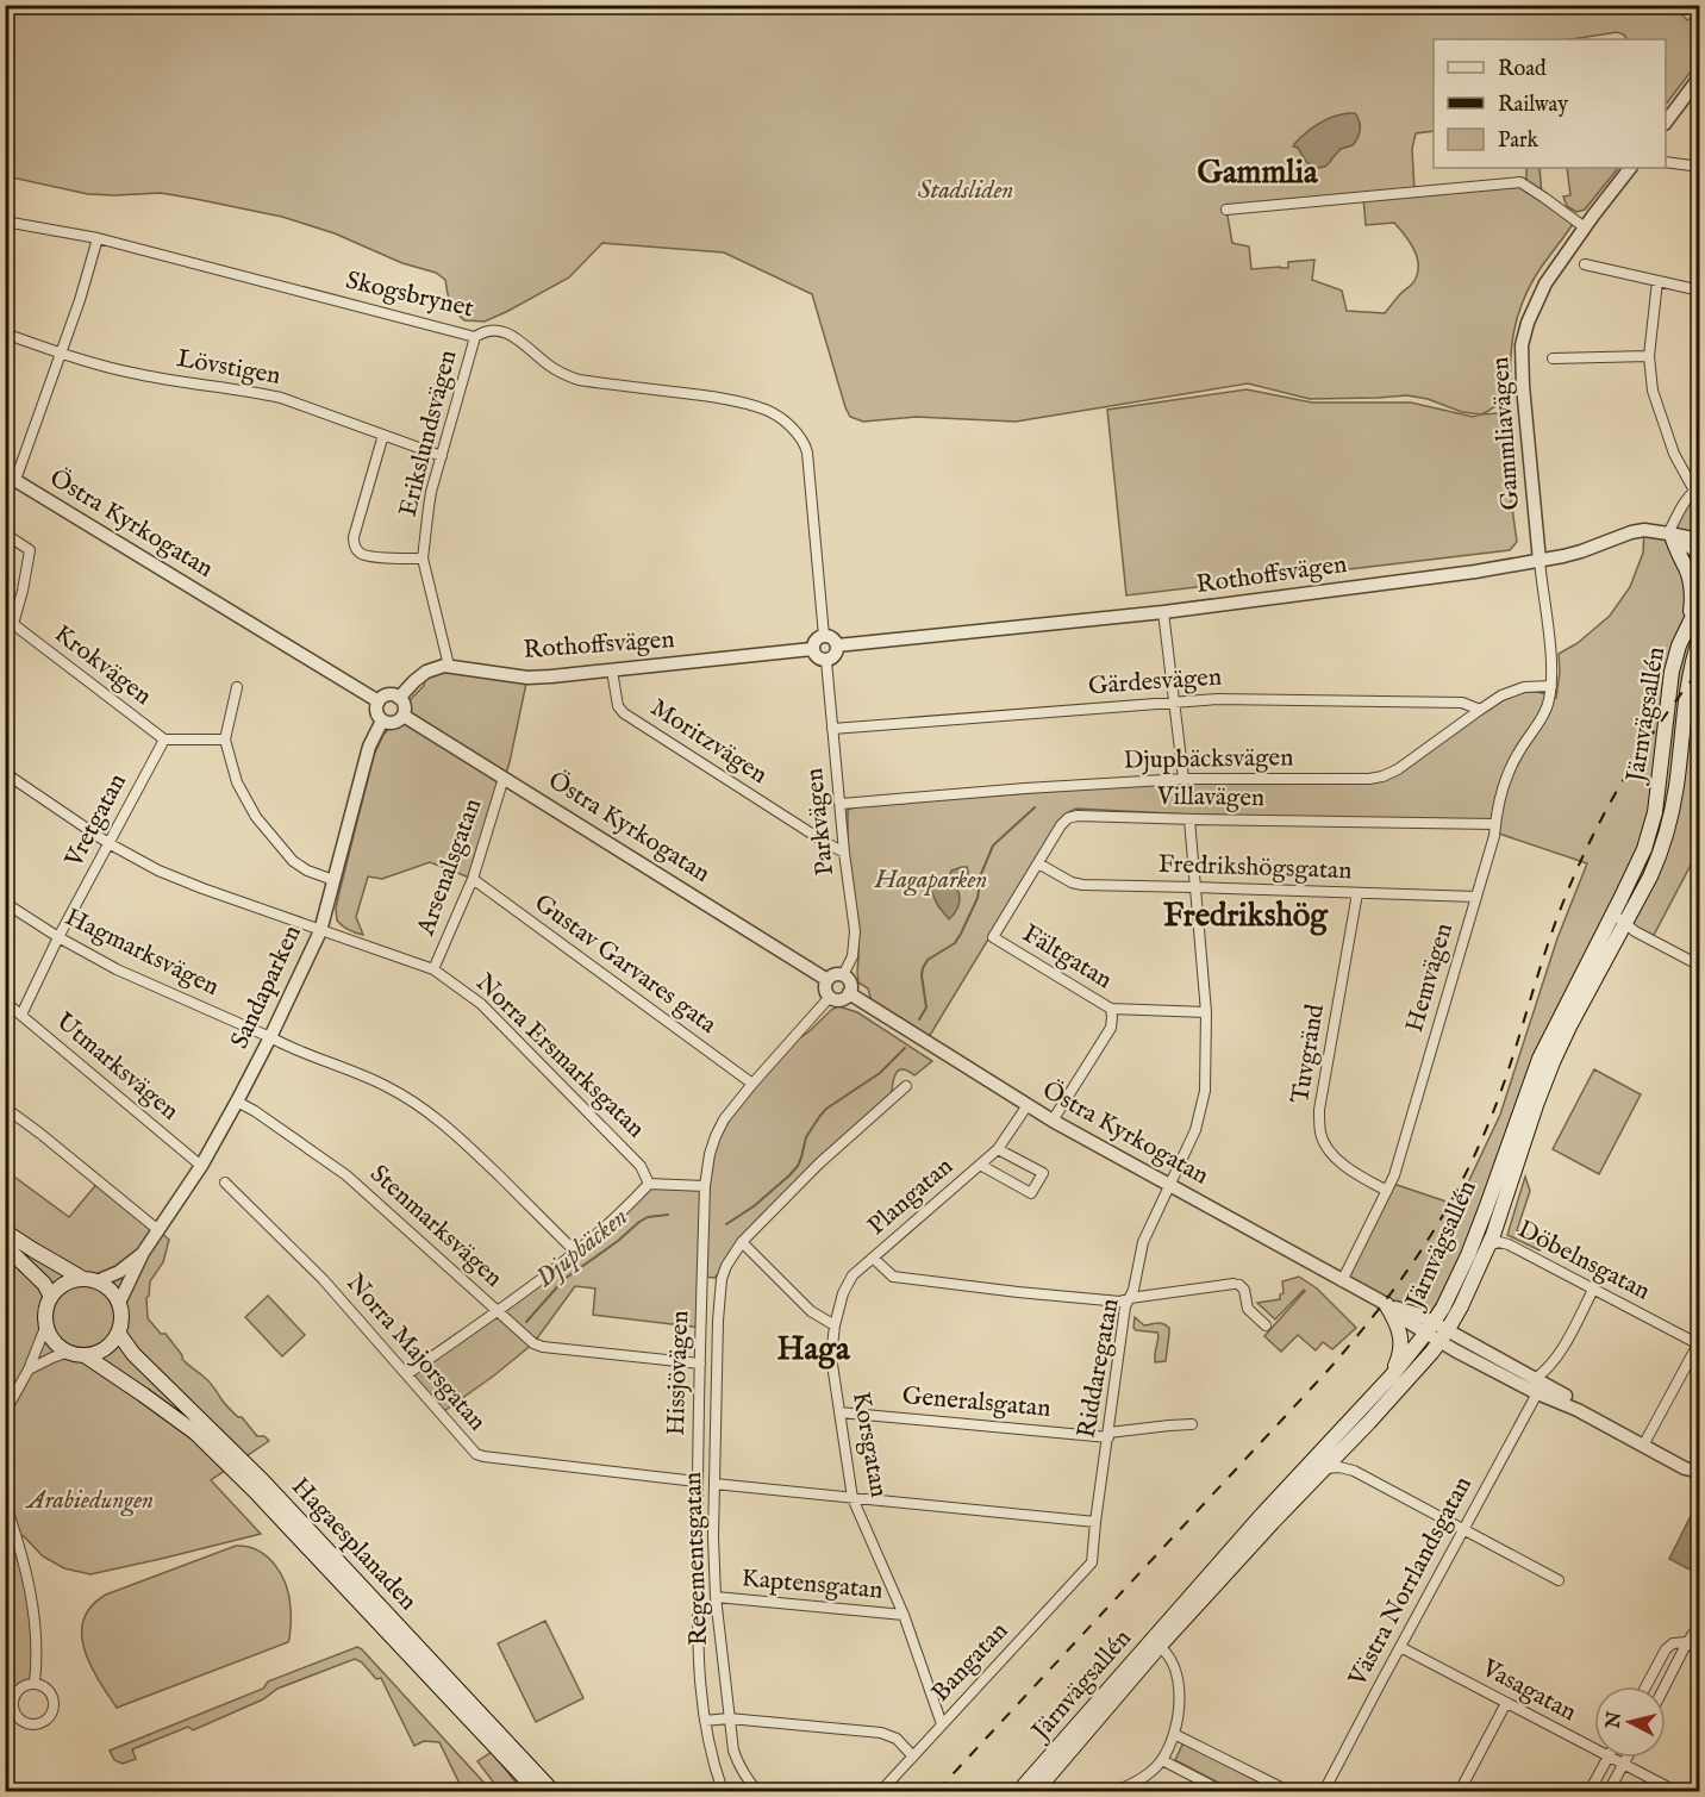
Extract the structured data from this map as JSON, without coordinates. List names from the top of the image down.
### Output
{
  "streets": {
    "main road": ["Järnvägsallén", "Hagaesplanaden"],
    "street": [
      "Skogsbrynet",
      "Lövstigen",
      "Erikslundsvägen",
      "Gammliavägen",
      "Östra Kyrkogatan",
      "Rothoffsvägen",
      "Krokvägen",
      "Gärdesvägen",
      "Moritzvägen",
      "Djupbäcksvägen",
      "Villavägen",
      "Vretgatan",
      "Parkvägen",
      "Arsenalsgatan",
      "Fredrikshögsgatan",
      "Hagmarksvägen",
      "Fältgatan",
      "Gustav Garvares gata",
      "Hemvägen",
      "Sandaparken",
      "Tuvgränd",
      "Norra Ersmarksgatan",
      "Utmarksvägen",
      "Plangatan",
      "Stenmarksvägen",
      "Döbelnsgatan",
      "Norra Majorsgatan",
      "Riddaregatan",
      "Hissjövägen",
      "Generalsgatan",
      "Korsgatan",
      "Regementsgatan",
      "Västra Norrlandsgatan",
      "Kaptensgatan",
      "Bangatan",
      "Vasagatan"
    ]
  },
  "crossings": [
    ["Skogsbrynet", "Erikslundsvägen"],
    ["Skogsbrynet", "Rothoffsvägen"],
    ["Skogsbrynet", "Parkvägen"],
    ["Lövstigen", "Erikslundsvägen"],
    ["Erikslundsvägen", "Rothoffsvägen"],
    ["Gammliavägen", "Rothoffsvägen"],
    ["Gammliavägen", "Djupbäcksvägen"],
    ["Gammliavägen", "Hemvägen"],
    ["Östra Kyrkogatan", "Järnvägsallén"],
    ["Östra Kyrkogatan", "Parkvägen"],
    ["Östra Kyrkogatan", "Arsenalsgatan"],
    ["Östra Kyrkogatan", "Hemvägen"],
    ["Östra Kyrkogatan", "Sandaparken"],
    ["Östra Kyrkogatan", "Plangatan"],
    ["Östra Kyrkogatan", "Riddaregatan"],
    ["Östra Kyrkogatan", "Hissjövägen"],
    ["Östra Kyrkogatan", "Västra Norrlandsgatan"],
    ["Rothoffsvägen", "Moritzvägen"],
    ["Rothoffsvägen", "Parkvägen"],
    ["Krokvägen", "Vretgatan"],
    ["Gärdesvägen", "Djupbäcksvägen"],
    ["Gärdesvägen", "Parkvägen"],
    ["Järnvägsallén", "Döbelnsgatan"],
    ["Moritzvägen", "Parkvägen"],
    ["Djupbäcksvägen", "Parkvägen"],
    ["Djupbäcksvägen", "Hemvägen"],
    ["Villavägen", "Fredrikshögsgatan"],
    ["Villavägen", "Fältgatan"],
    ["Villavägen", "Hemvägen"],
    ["Villavägen", "Riddaregatan"],
    ["Vretgatan", "Hagmarksvägen"],
    ["Vretgatan", "Norra Ersmarksgatan"],
    ["Vretgatan", "Utmarksvägen"],
    ["Parkvägen", "Hissjövägen"],
    ["Arsenalsgatan", "Gustav Garvares gata"],
    ["Arsenalsgatan", "Norra Ersmarksgatan"],
    ["Fredrikshögsgatan", "Hemvägen"],
    ["Fredrikshögsgatan", "Tuvgränd"],
    ["Fredrikshögsgatan", "Riddaregatan"],
    ["Hagmarksvägen", "Sandaparken"],
    ["Fältgatan", "Riddaregatan"],
    ["Gustav Garvares gata", "Hissjövägen"],
    ["Hemvägen", "Tuvgränd"],
    ["Sandaparken", "Norra Ersmarksgatan"],
    ["Sandaparken", "Utmarksvägen"],
    ["Sandaparken", "Stenmarksvägen"],
    ["Sandaparken", "Hagaesplanaden"],
    ["Plangatan", "Korsgatan"],
    ["Stenmarksvägen", "Hissjövägen"],
    ["Döbelnsgatan", "Västra Norrlandsgatan"],
    ["Norra Majorsgatan", "Hissjövägen"],
    ["Riddaregatan", "Generalsgatan"],
    ["Riddaregatan", "Bangatan"],
    ["Generalsgatan", "Korsgatan"],
    ["Korsgatan", "Kaptensgatan"],
    ["Korsgatan", "Bangatan"],
    ["Regementsgatan", "Kaptensgatan"],
    ["Västra Norrlandsgatan", "Vasagatan"]
  ],
  "districts": ["Gammlia", "Fredrikshög", "Haga"],
  "water": ["Djupbäcken"],
  "parks": ["Stadsliden", "Hagaparken", "Arabiedungen"],
  "legend": ["Road", "Railway", "Park"],
  "north": "left"
}
